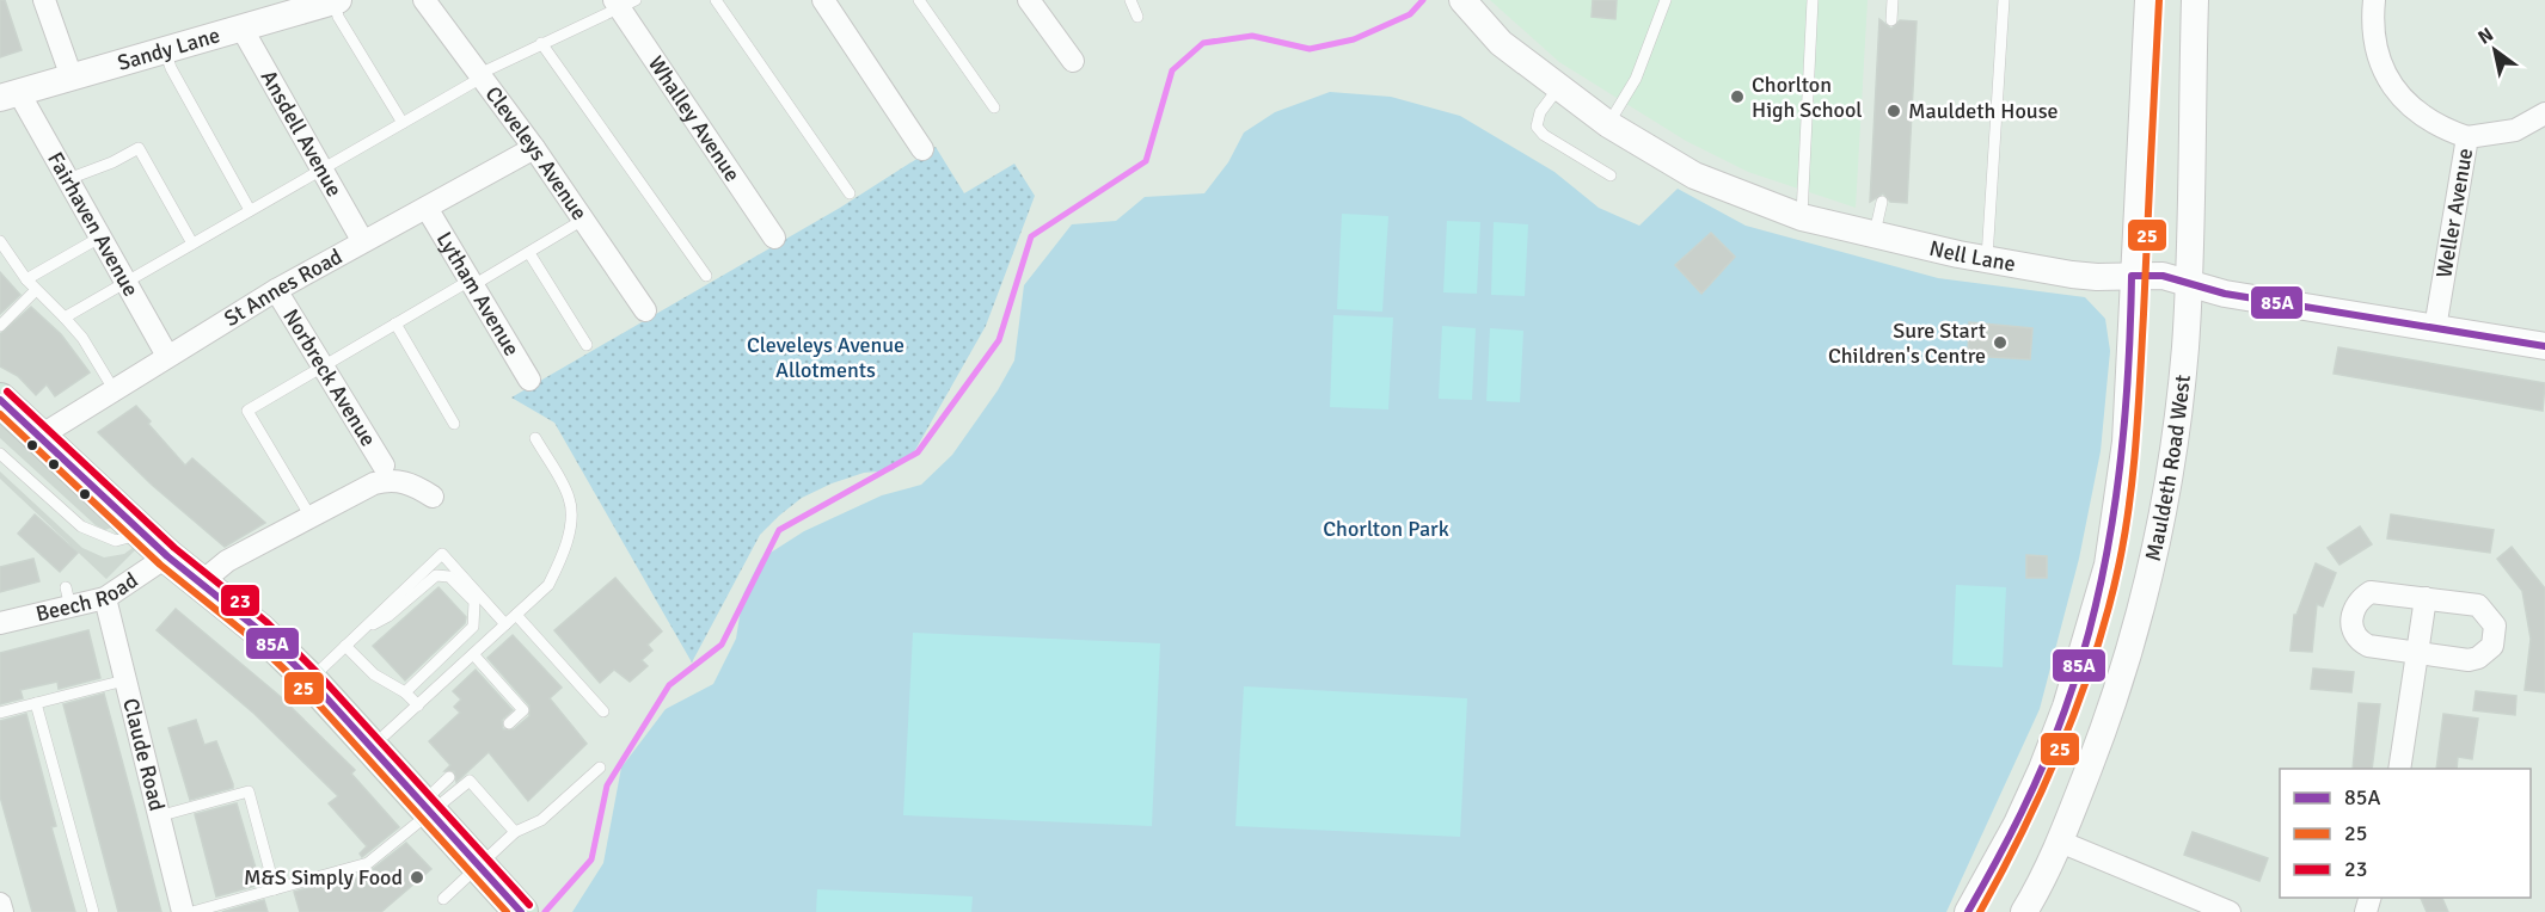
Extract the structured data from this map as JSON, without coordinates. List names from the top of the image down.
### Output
{
  "streets": {
    "street": [
      "Sandy Lane",
      "Whalley Avenue",
      "Ansdell Avenue",
      "Cleveleys Avenue",
      "Weller Avenue",
      "Fairhaven Avenue",
      "Nell Lane",
      "St Annes Road",
      "Lytham Avenue",
      "Norbreck Avenue",
      "Mauldeth Road West",
      "Beech Road",
      "Claude Road"
    ]
  },
  "crossings": [
    ["Sandy Lane", "Ansdell Avenue"],
    ["Sandy Lane", "Fairhaven Avenue"],
    ["Ansdell Avenue", "St Annes Road"],
    ["Cleveleys Avenue", "St Annes Road"],
    ["Weller Avenue", "Nell Lane"],
    ["Fairhaven Avenue", "St Annes Road"],
    ["Nell Lane", "Mauldeth Road West"],
    ["St Annes Road", "Lytham Avenue"],
    ["St Annes Road", "Norbreck Avenue"],
    ["Beech Road", "Claude Road"]
  ],
  "parks": ["Cleveleys Avenue Allotments", "Chorlton Park"],
  "places": [
    "Chorlton High School",
    "Mauldeth House",
    "Sure Start Children's Centre",
    "M&S Simply Food"
  ],
  "lines": ["transit line 25", "transit line 85A", "transit line 23"],
  "legend": ["85A", "25", "23"],
  "north": "top left"
}
